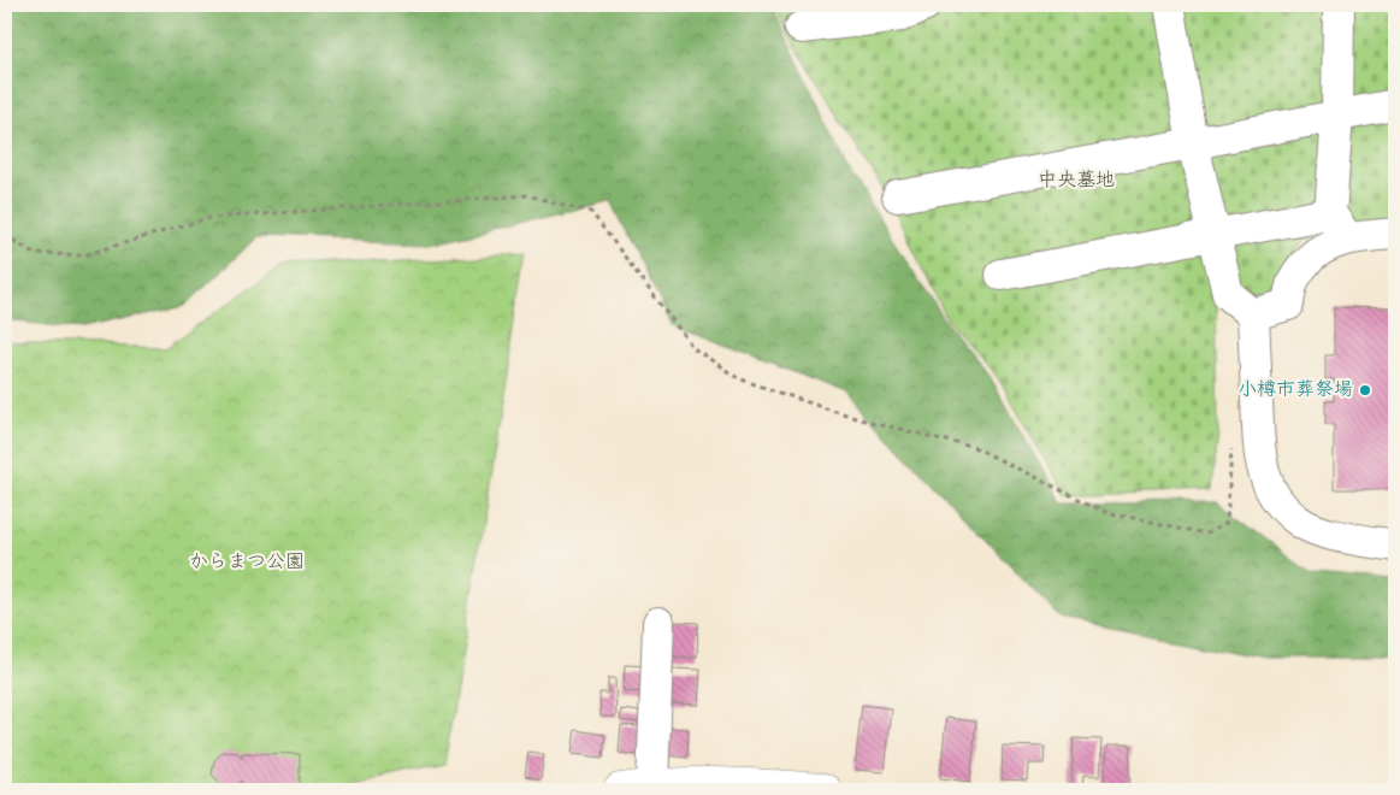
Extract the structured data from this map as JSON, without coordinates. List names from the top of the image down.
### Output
{
  "parks": ["中央墓地", "からまつ公園"],
  "places": ["小樽市葬祭場"]
}
